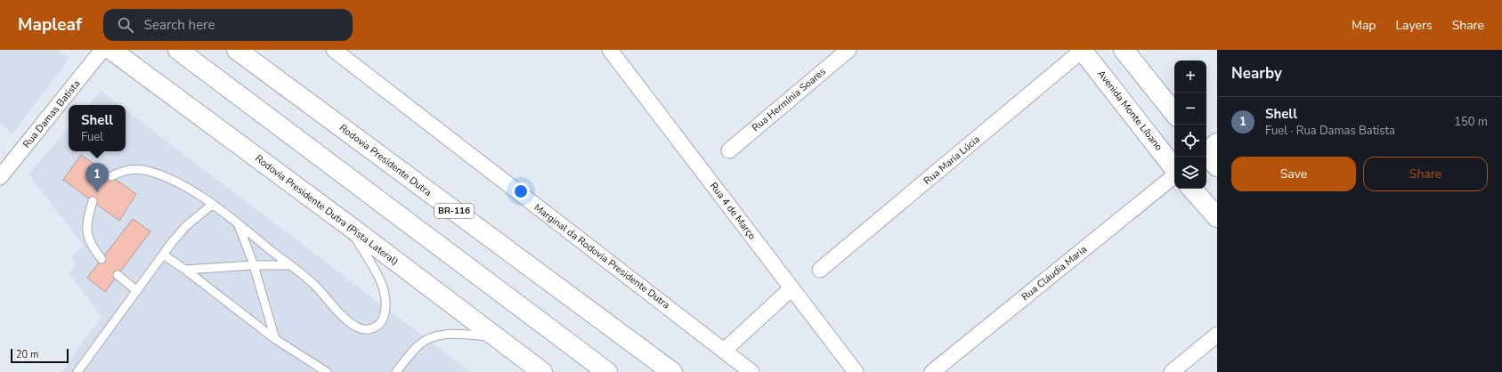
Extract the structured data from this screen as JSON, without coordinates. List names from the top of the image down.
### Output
{
  "streets": {
    "main road": [
      "Avenida Monte Líbano",
      "Rodovia Presidente Dutra",
      "Rodovia Presidente Dutra (Pista Lateral)",
      "BR-116"
    ],
    "street": [
      "Rua Hermínia Soares",
      "Rua Damas Batista",
      "Rua Maria Lúcia",
      "Rua 4 de Março",
      "Marginal da Rodovia Presidente Dutra",
      "Rua Cláudia Maria"
    ]
  },
  "crossings": [
    ["Avenida Monte Líbano", "Rua Maria Lúcia"]
  ],
  "scale_bar": "20 m",
  "page": {
    "header": "Mapleaf",
    "search": "Search here",
    "nav": ["Map", "Layers", "Share"],
    "heading": "Nearby",
    "map_buttons": ["+", "−"],
    "list": [
      {
        "mark": "1",
        "name": "Shell",
        "note": "Fuel · Rua Damas Batista",
        "value": "150 m"
      }
    ],
    "popup": ["Shell", "Fuel"],
    "buttons": ["Save", "Share"],
    "pins": "1",
    "scale": "20 m"
  }
}
